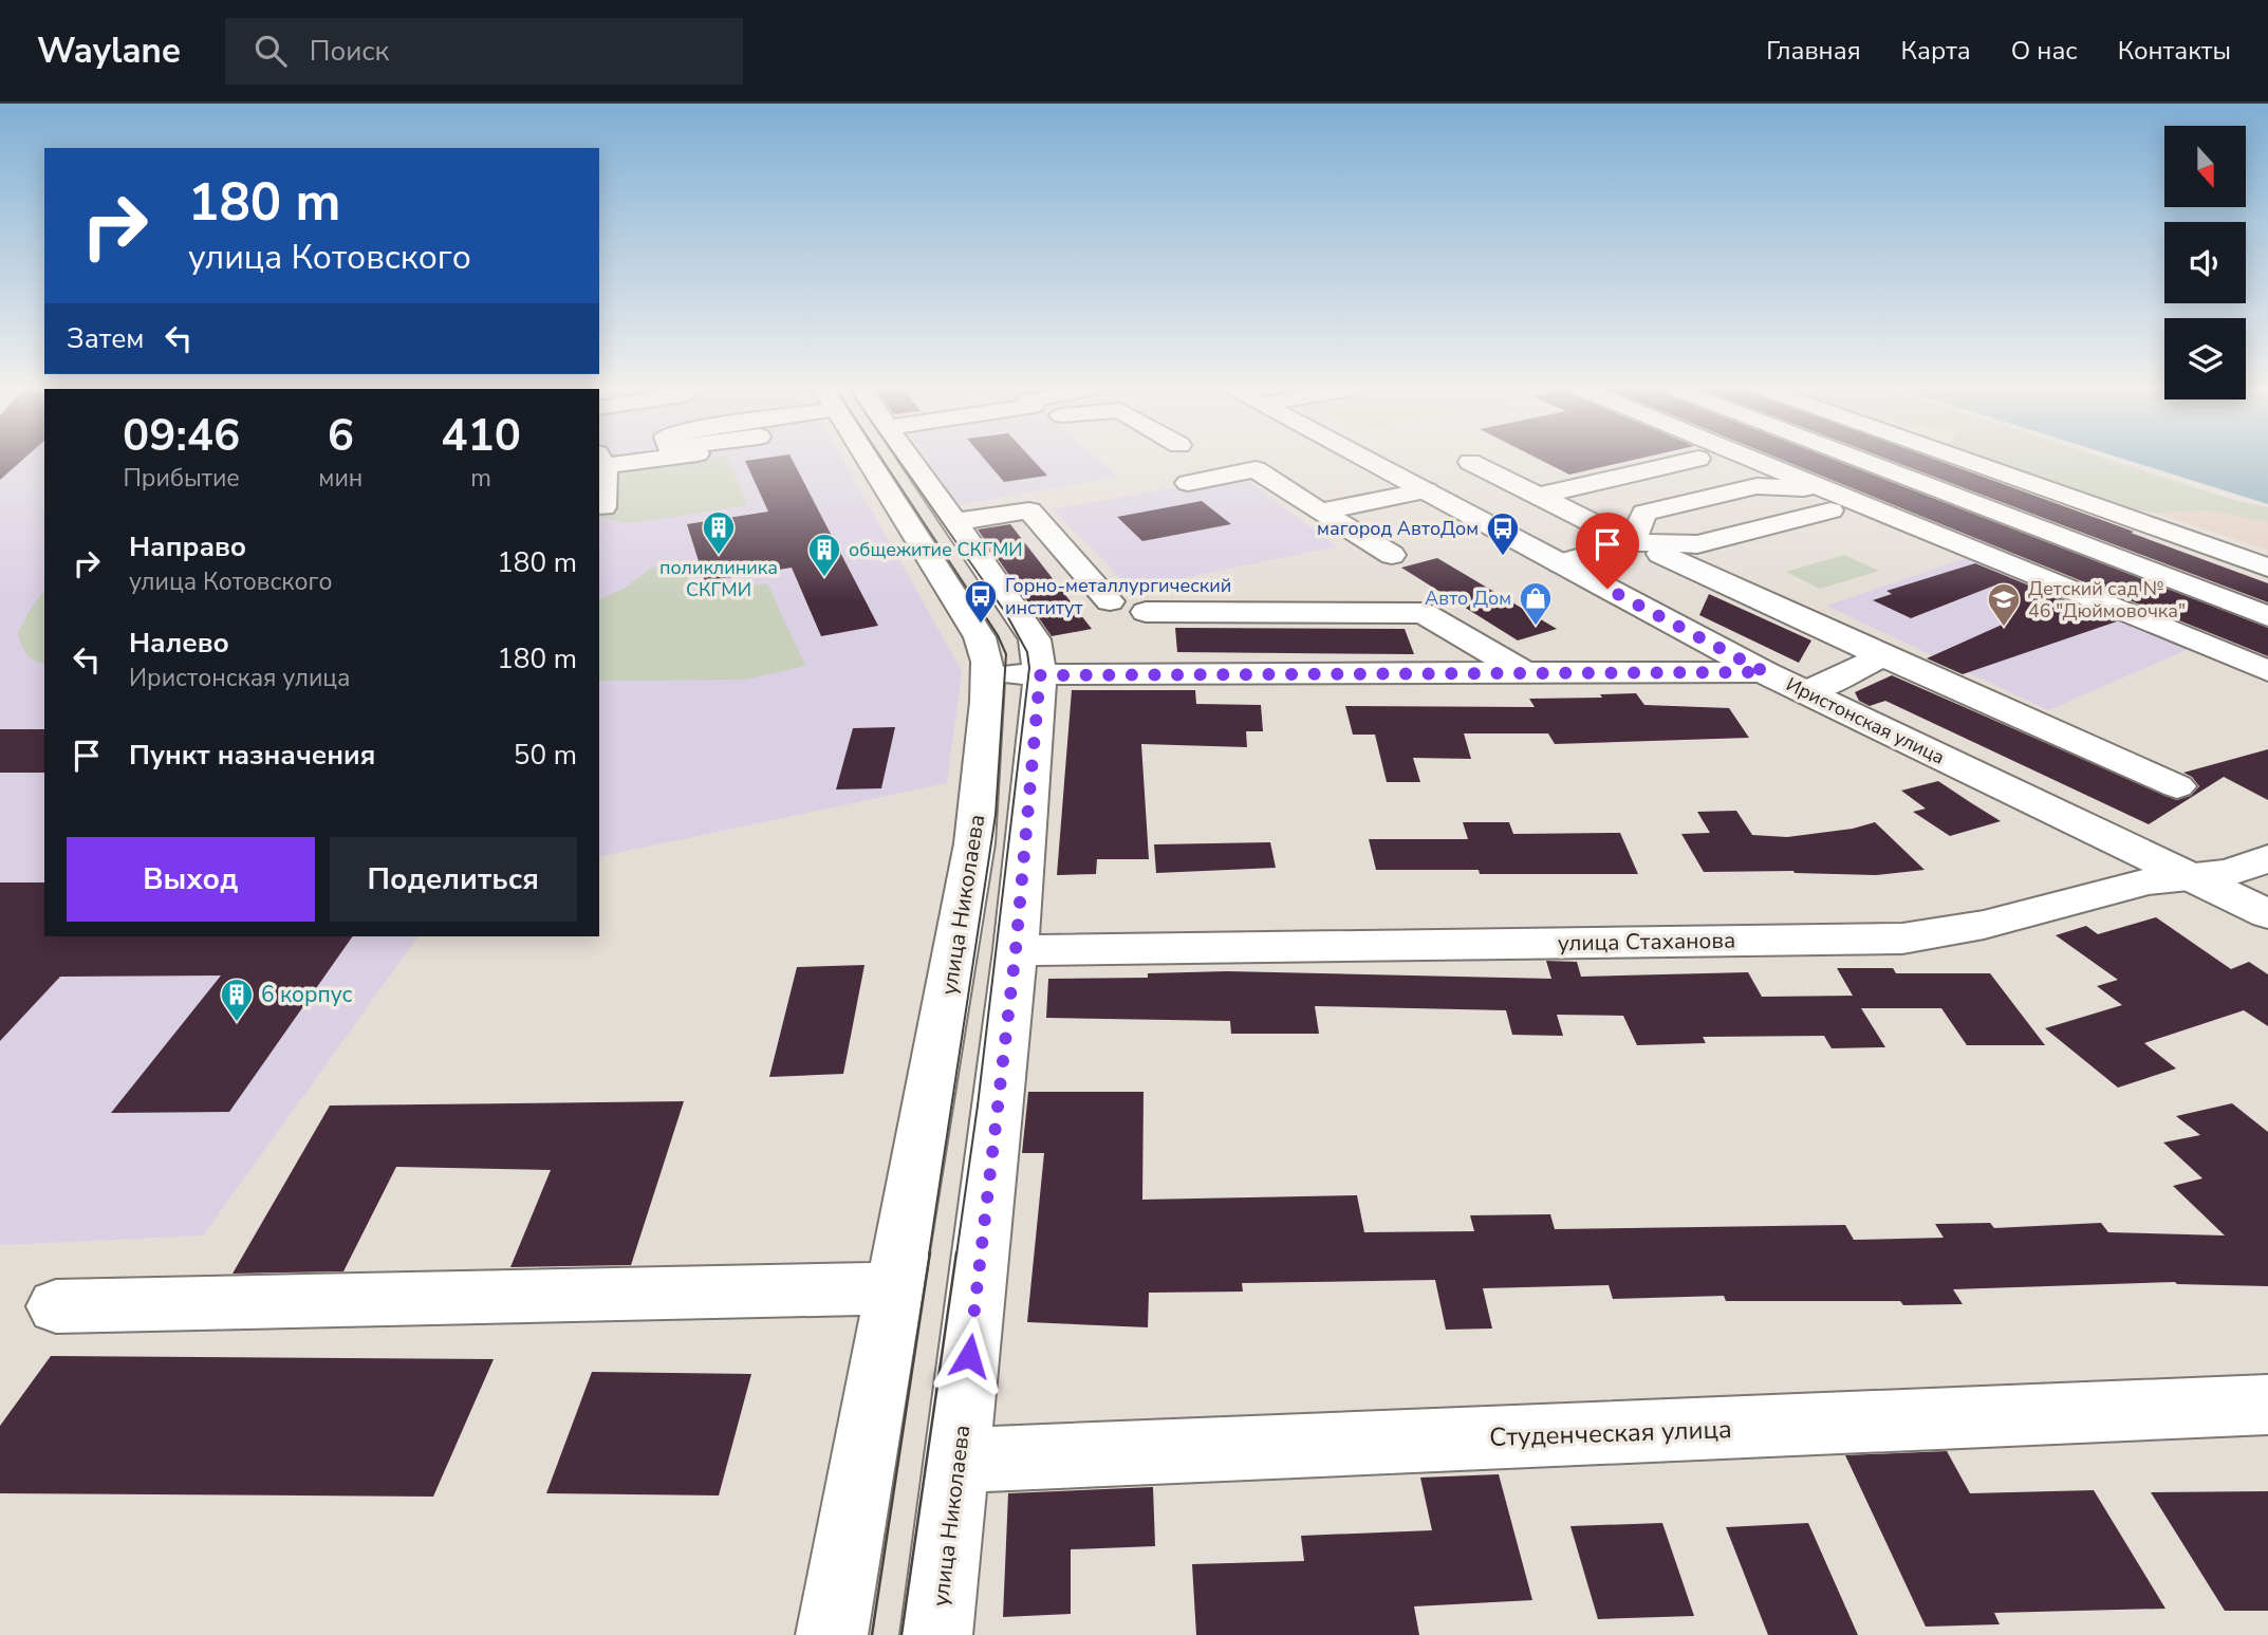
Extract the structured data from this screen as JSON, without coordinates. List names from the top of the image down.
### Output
{
  "streets": {
    "street": [
      "Иристонская улица",
      "улица Николаева",
      "улица Стаханова",
      "Студенческая улица"
    ]
  },
  "crossings": [
    ["Иристонская улица", "улица Стаханова"],
    ["улица Николаева", "улица Стаханова"],
    ["улица Николаева", "Студенческая улица"]
  ],
  "places": {
    "building": ["поликлиника СКГМИ", "общежитие СКГМИ", "6 корпус"],
    "bus stop": ["магород АвтоДом", "Горно-металлургический институт"],
    "shop": ["Авто Дом"],
    "school or university": ["Детский сад № 46 \"Дюймовочка\""]
  },
  "north": "bottom",
  "page": {
    "header": "Waylane",
    "search": "Поиск",
    "nav": [
      "Главная",
      "Карта",
      "О нас",
      "Контакты"
    ],
    "turn": ["180 m", "улица Котовского"],
    "then": "Затем",
    "eta": [
      "09:46",
      "Прибытие",
      "6",
      "мин",
      "410",
      "m"
    ],
    "list": [
      {
        "name": "Направо",
        "note": "улица Котовского",
        "value": "180 m"
      },
      {
        "name": "Налево",
        "note": "Иристонская улица",
        "value": "180 m"
      },
      {
        "name": "Пункт назначения",
        "value": "50 m"
      }
    ],
    "buttons": ["Выход", "Поделиться"]
  }
}
